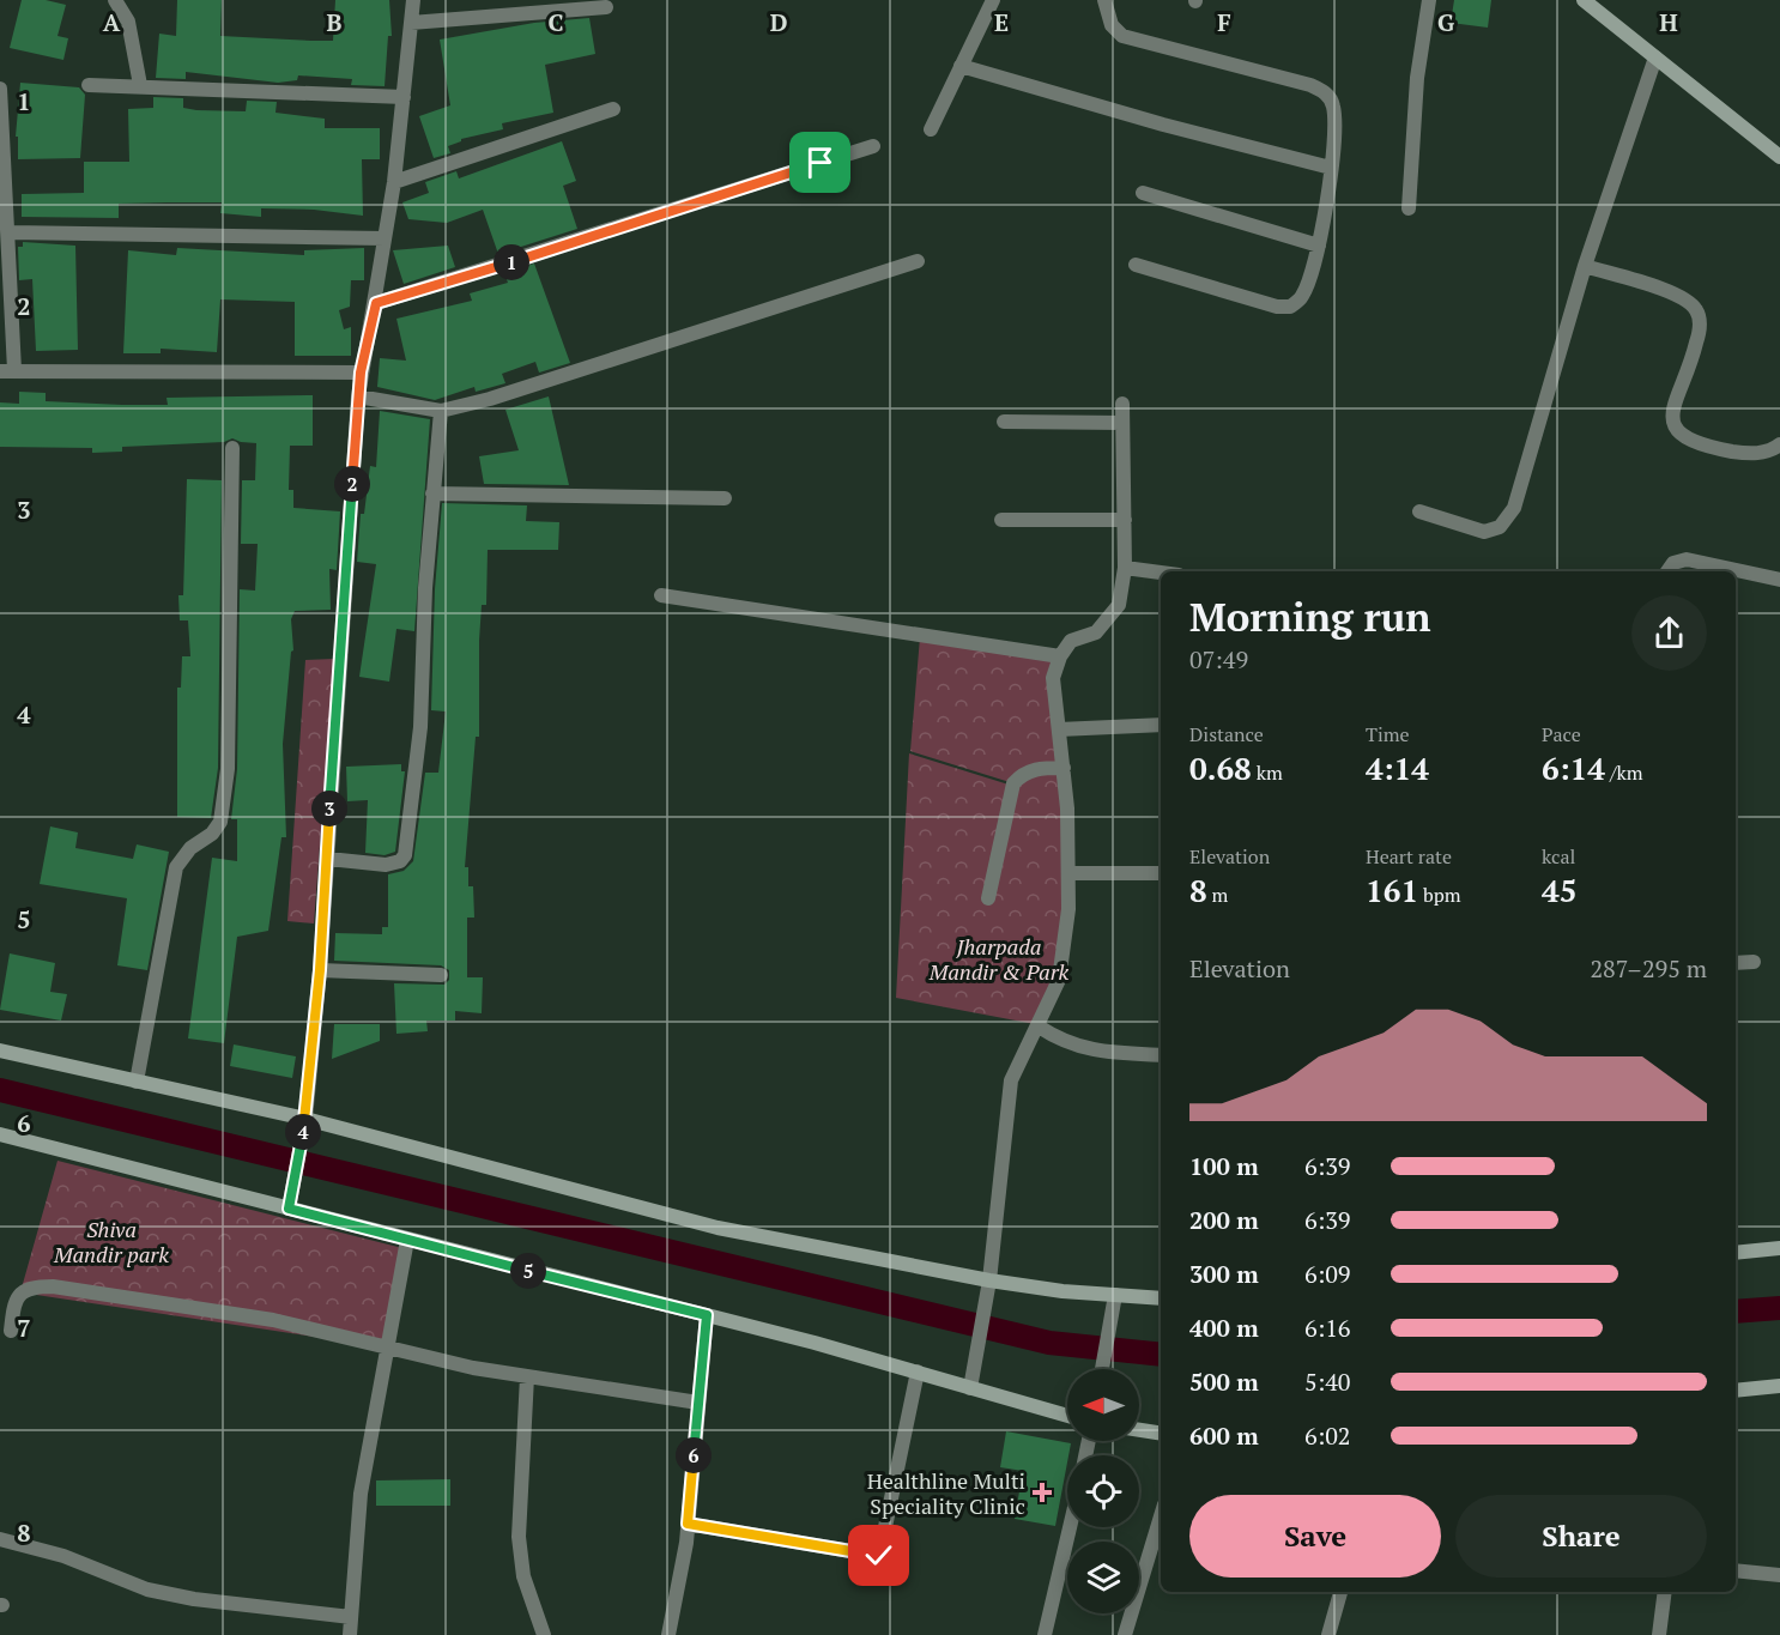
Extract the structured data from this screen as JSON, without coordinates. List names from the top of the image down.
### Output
{
  "parks": ["Jharpada Mandir & Park", "Shiva Mandir park"],
  "places": {
    "health": ["Healthline Multi Speciality Clinic"]
  },
  "north": "left",
  "page": {
    "pins": [
      "1",
      "2",
      "3",
      "4",
      "5",
      "6"
    ],
    "heading": ["Morning run", "07:49"],
    "stats": [
      ["Distance", "0.68 km"],
      ["Time", "4:14"],
      ["Pace", "6:14 /km"],
      ["Elevation", "8 m"],
      ["Heart rate", "161 bpm"],
      ["kcal", "45"]
    ],
    "chart": ["Elevation", "287–295 m"],
    "list": [
      {
        "name": "100 m",
        "note": "6:39"
      },
      {
        "name": "200 m",
        "note": "6:39"
      },
      {
        "name": "300 m",
        "note": "6:09"
      },
      {
        "name": "400 m",
        "note": "6:16"
      },
      {
        "name": "500 m",
        "note": "5:40"
      },
      {
        "name": "600 m",
        "note": "6:02"
      }
    ],
    "buttons": ["Save", "Share"]
  },
  "grid": {
    "columns": [
      "A",
      "B",
      "C",
      "D",
      "E",
      "F",
      "G",
      "H"
    ],
    "rows": [
      "1",
      "2",
      "3",
      "4",
      "5",
      "6",
      "7",
      "8"
    ]
  }
}
